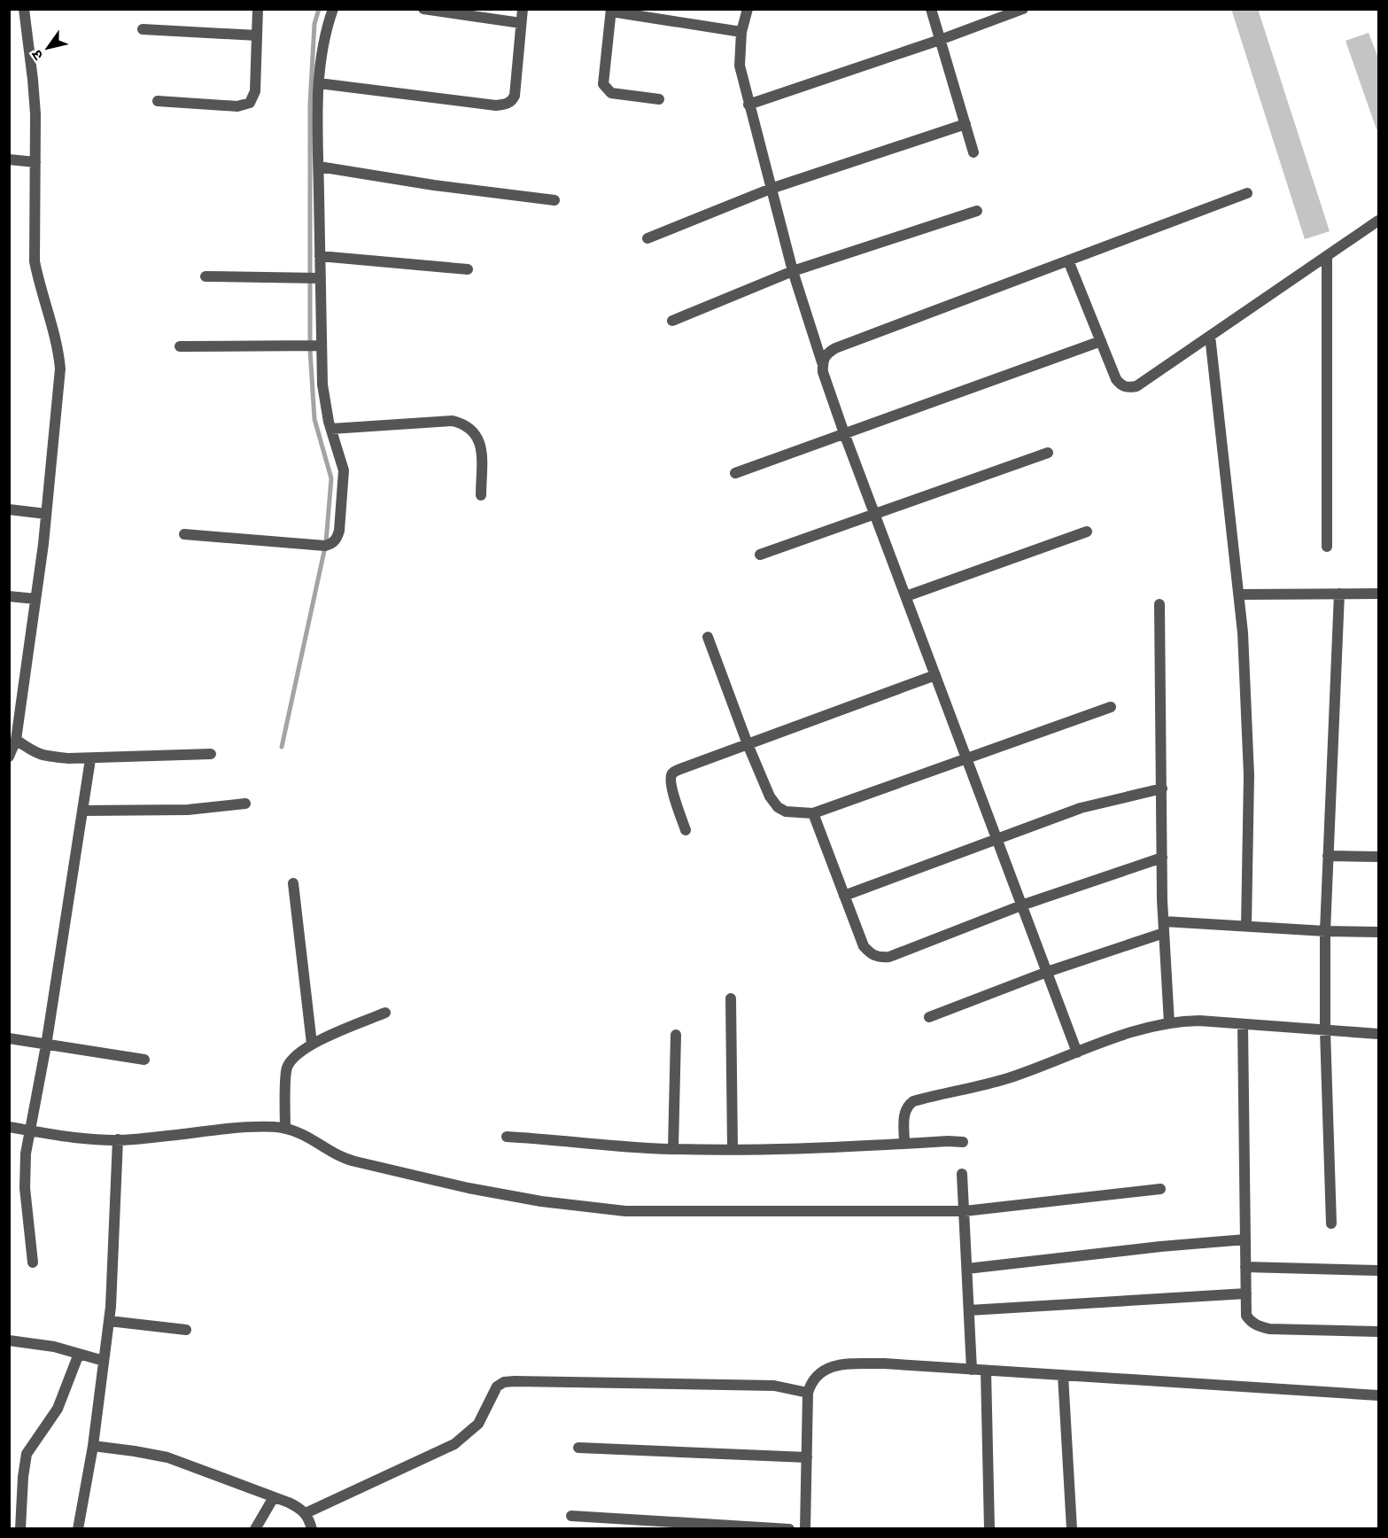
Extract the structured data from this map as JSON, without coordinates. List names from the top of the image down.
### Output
{
  "north": "bottom left"
}
